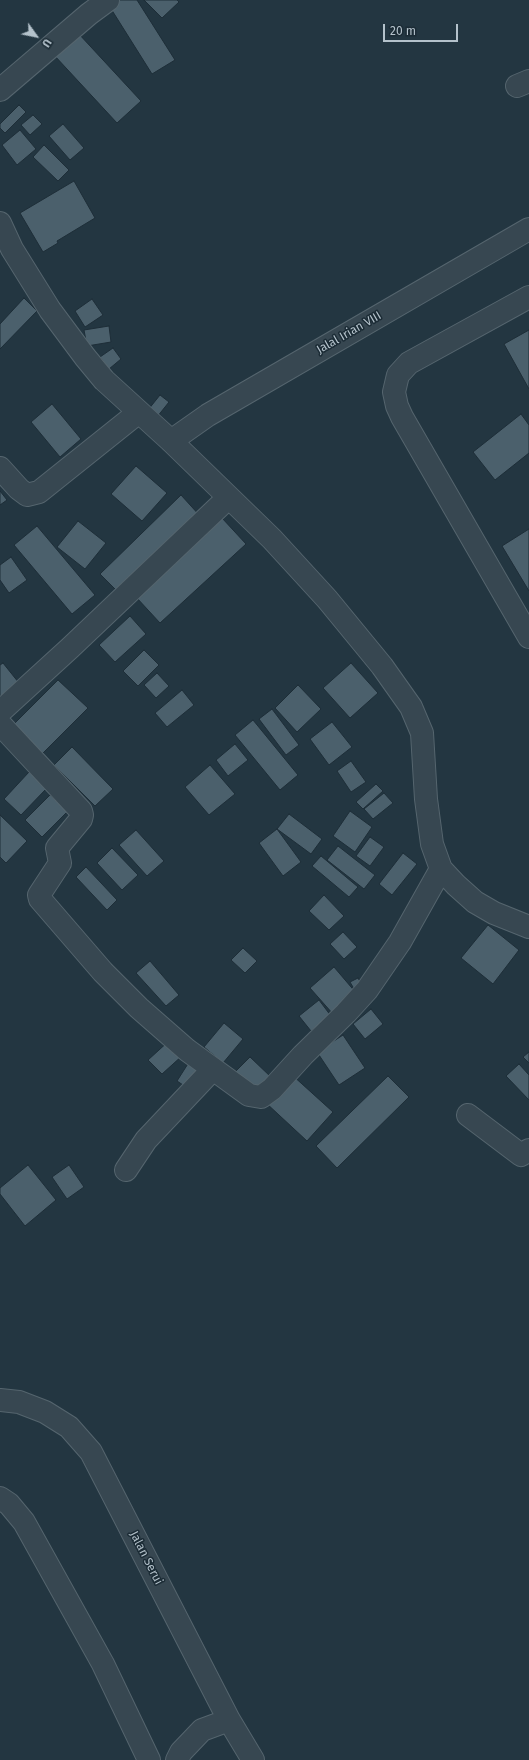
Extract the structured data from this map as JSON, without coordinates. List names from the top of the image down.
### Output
{
  "streets": {
    "street": ["Jalal Irian VIII", "Jalan Serui"]
  },
  "scale_bar": "20 m",
  "north": "bottom right"
}
